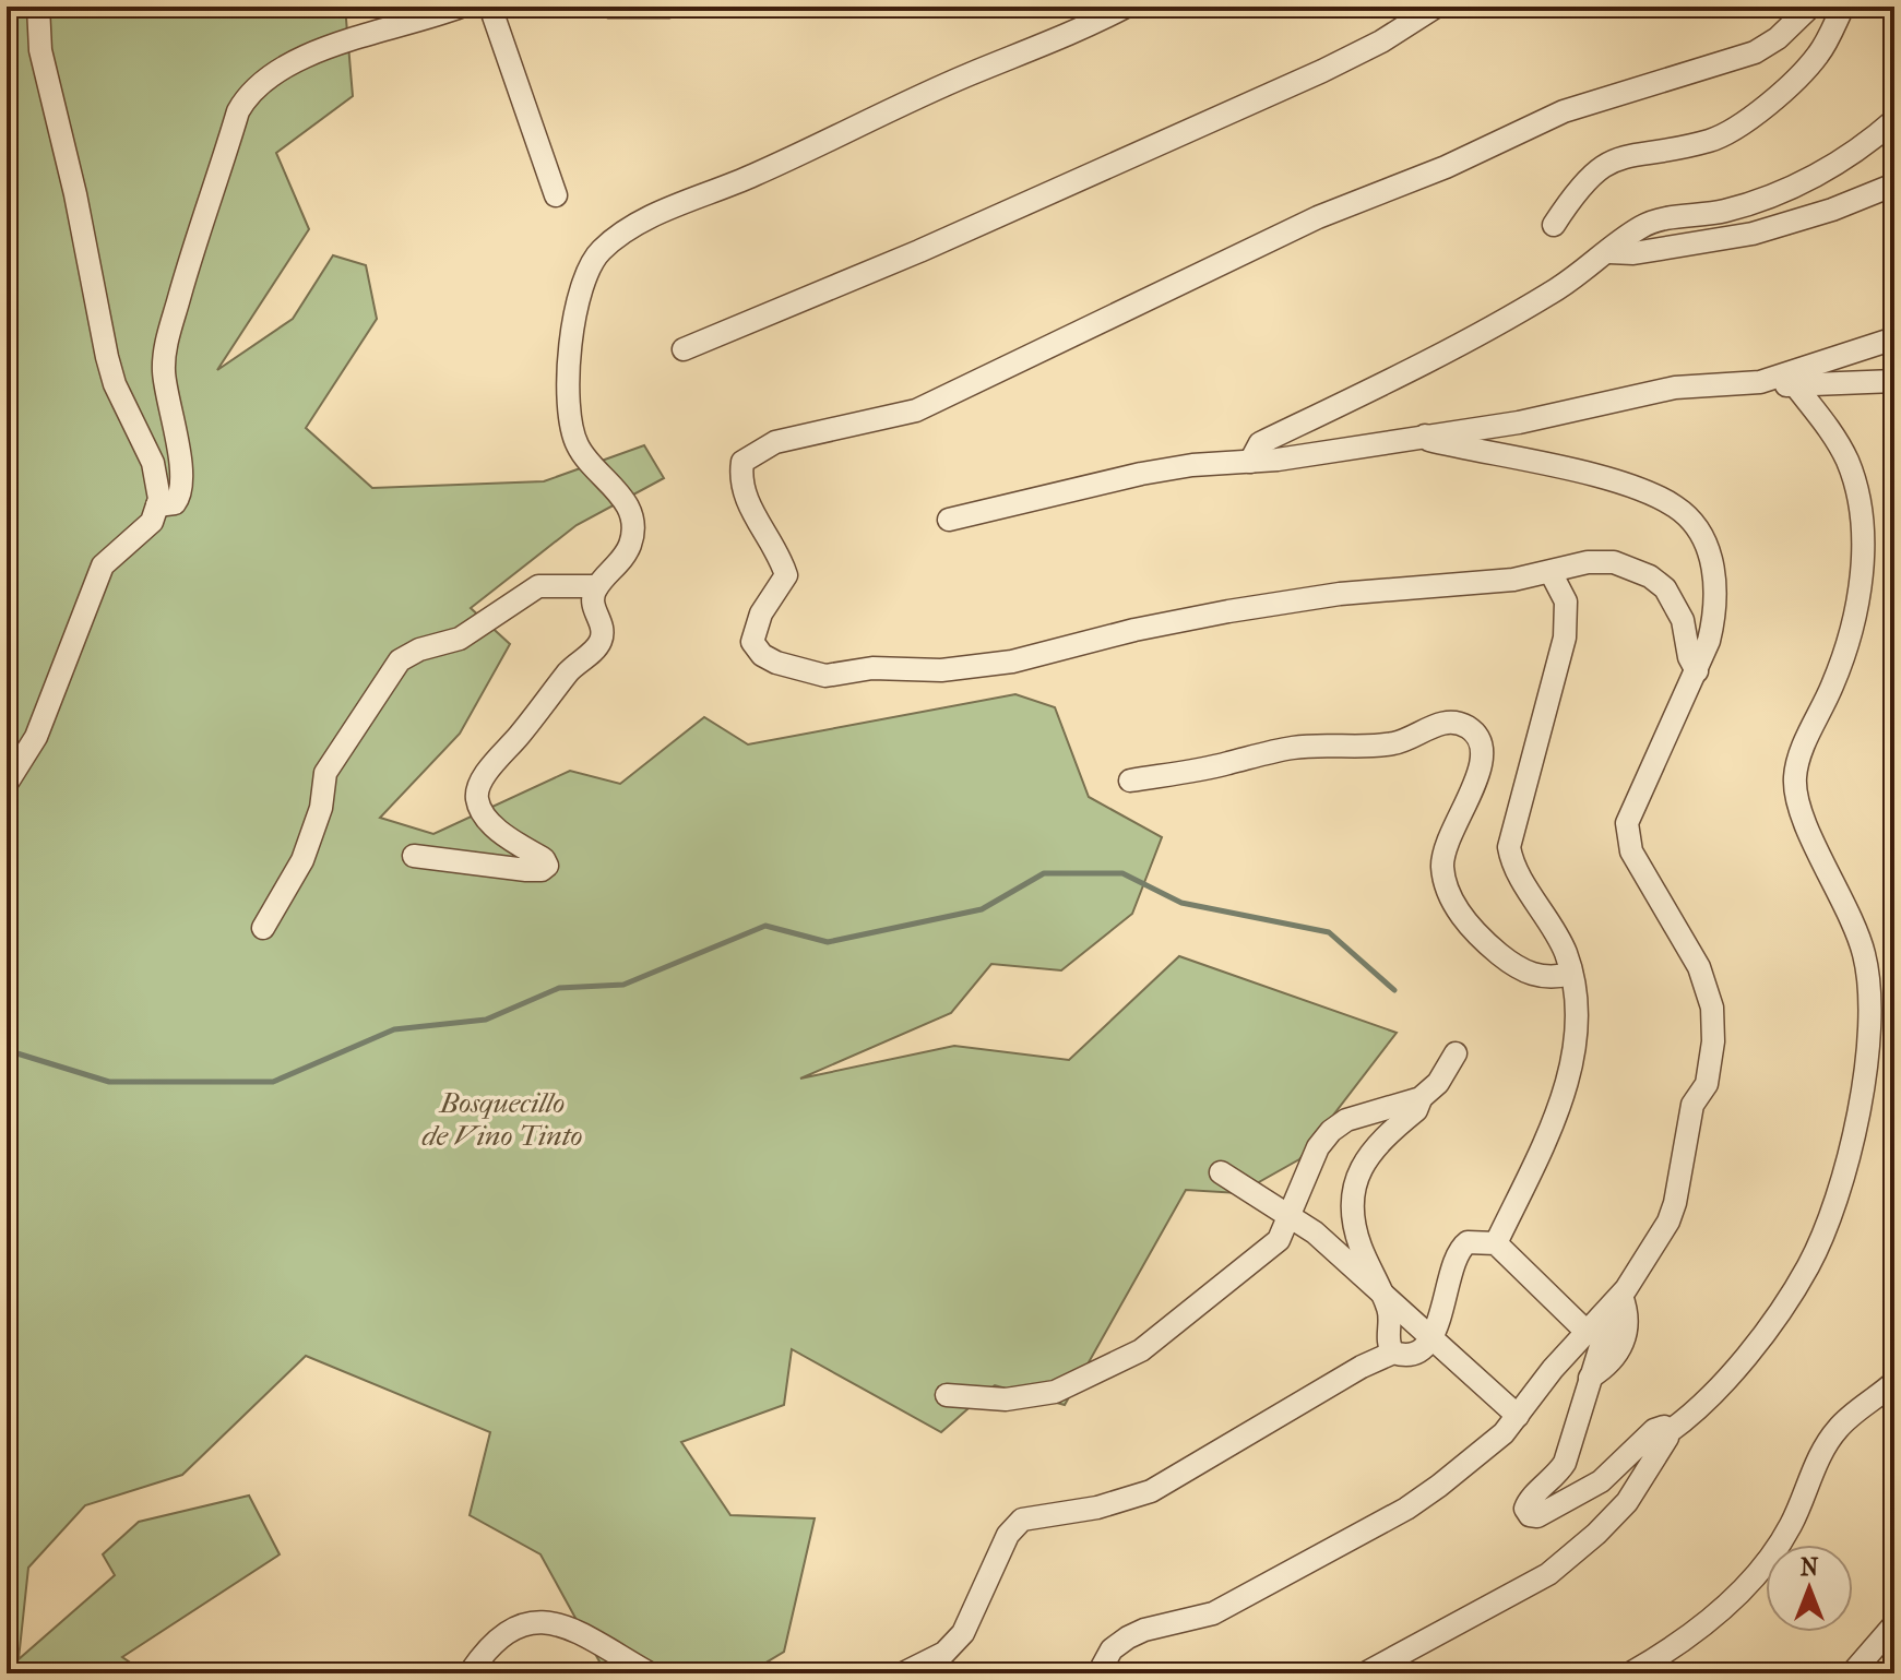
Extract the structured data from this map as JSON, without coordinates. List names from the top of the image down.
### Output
{
  "parks": ["Bosquecillo de Vino Tinto"],
  "north": "top"
}
